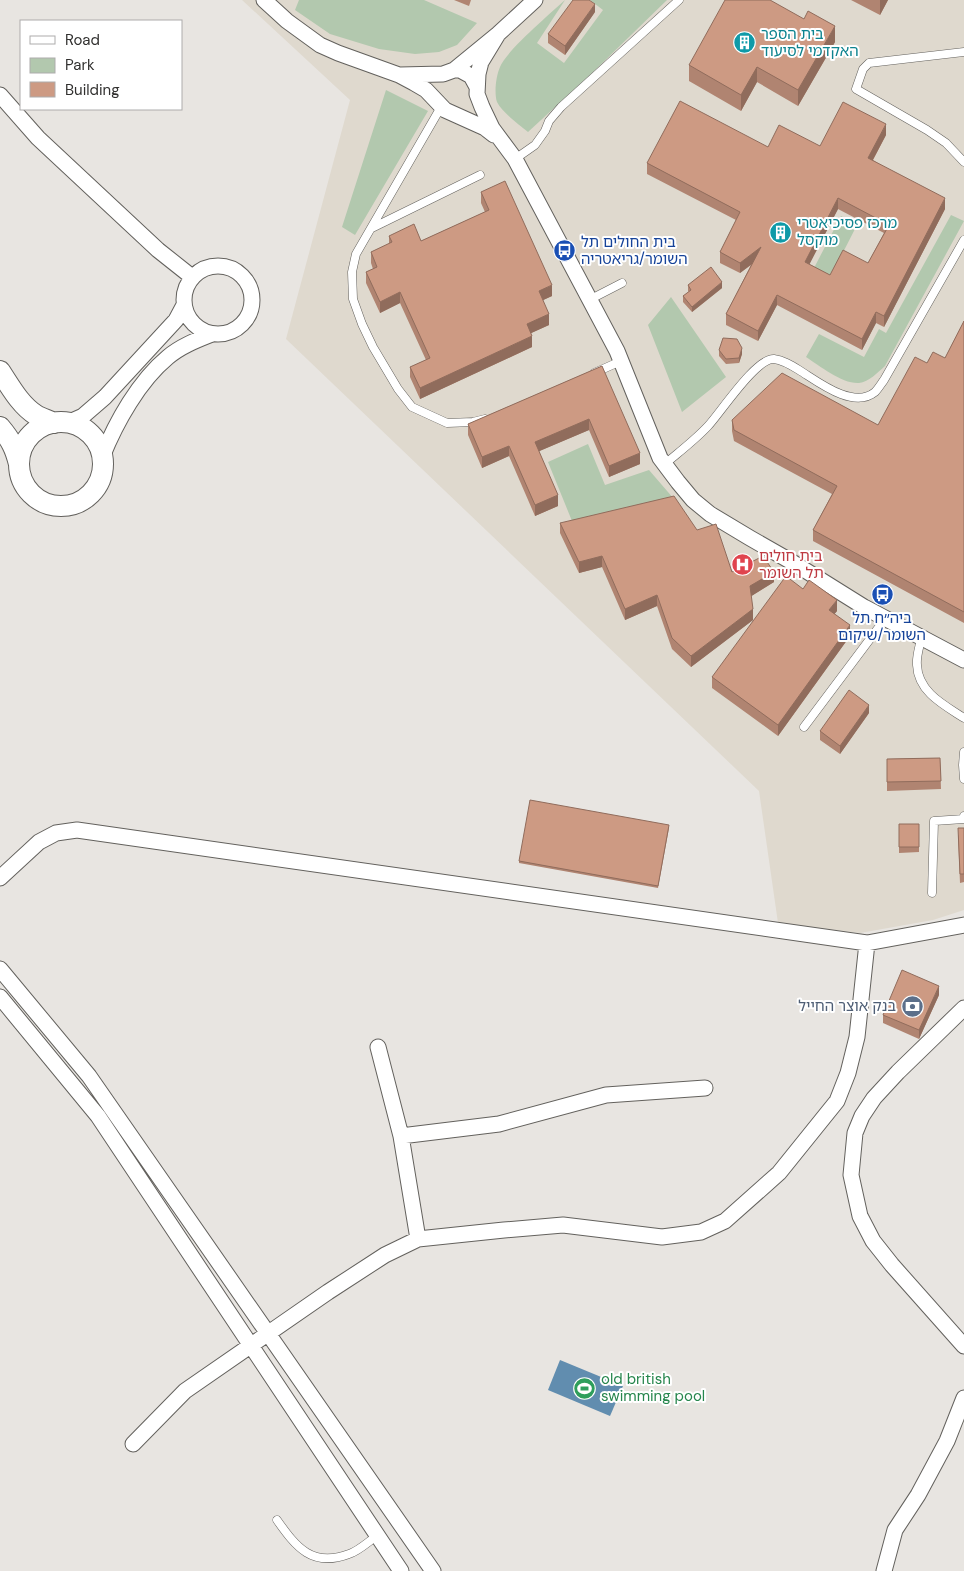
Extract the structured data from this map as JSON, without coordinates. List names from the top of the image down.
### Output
{
  "places": {
    "building": ["בית הספר האקדמי לסיעוד", "מרכז פסיכיאטרי מוקסל"],
    "bus stop": ["בית החולים תל השומר/גריאטריה", "ביה״ח תל השומר/שיקום"],
    "hospital": ["בית חולים תל השומר"],
    "bank": ["בנק אוצר החייל"],
    "sports": ["old british swimming pool"]
  },
  "legend": ["Road", "Park", "Building"]
}
